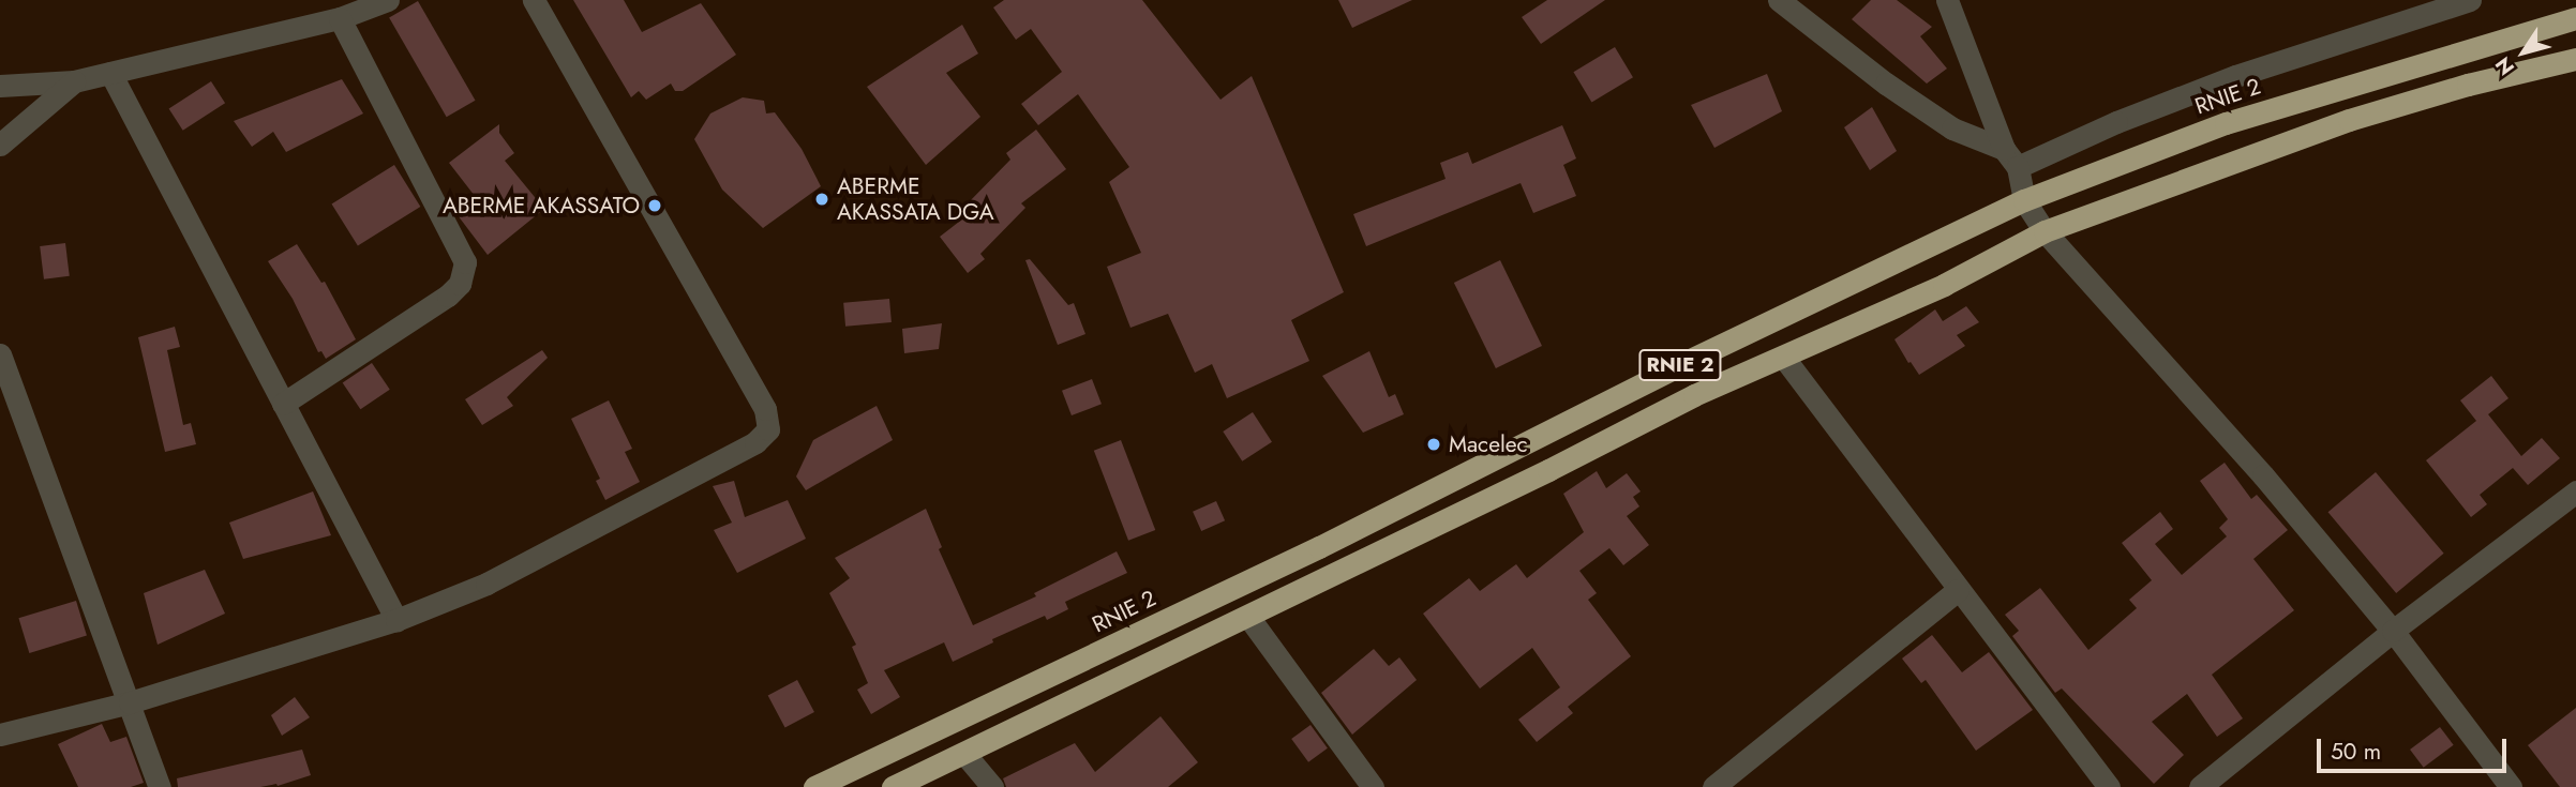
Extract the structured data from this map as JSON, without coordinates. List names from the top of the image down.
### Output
{
  "streets": {
    "highway": ["RNIE 2"]
  },
  "places": ["ABERME AKASSATA DGA", "ABERME AKASSATO", "Macelec"],
  "scale_bar": "50 m",
  "north": "bottom left"
}
